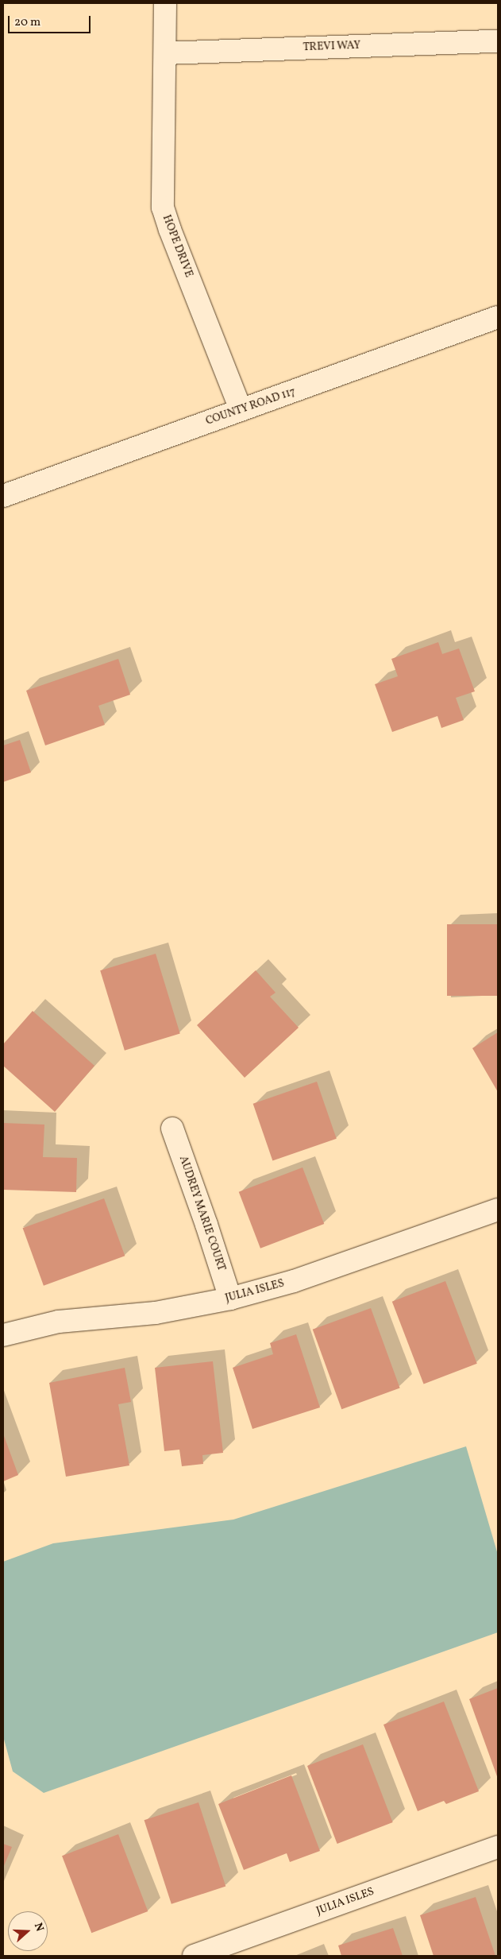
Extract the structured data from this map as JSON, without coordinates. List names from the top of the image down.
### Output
{
  "streets": {
    "street": [
      "TREVI WAY",
      "HOPE DRIVE",
      "COUNTY ROAD 117",
      "AUDREY MARIE COURT",
      "JULIA ISLES"
    ]
  },
  "crossings": [
    ["TREVI WAY", "HOPE DRIVE"],
    ["HOPE DRIVE", "COUNTY ROAD 117"],
    ["AUDREY MARIE COURT", "JULIA ISLES"]
  ],
  "scale_bar": "20 m",
  "north": "right"
}
